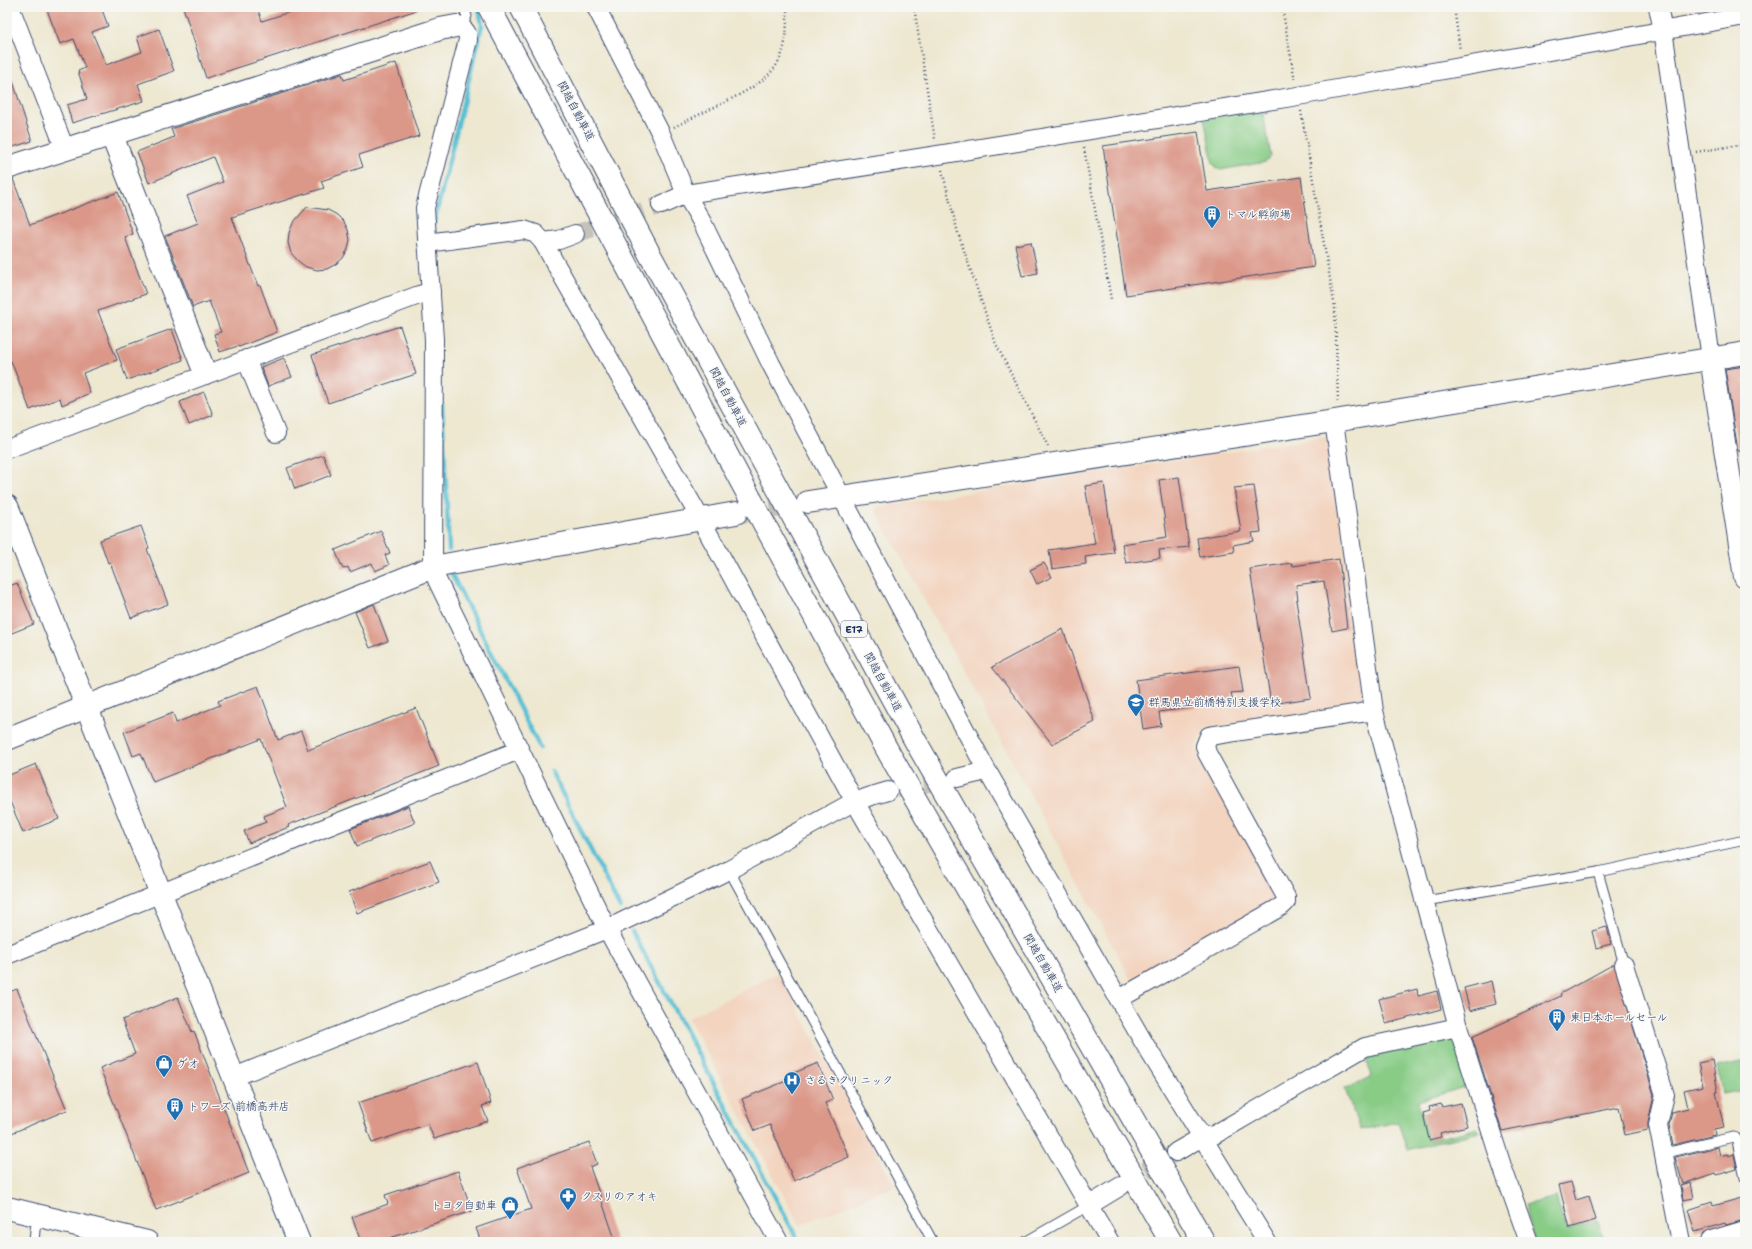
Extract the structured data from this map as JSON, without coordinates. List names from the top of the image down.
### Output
{
  "streets": {
    "main road": ["関越自動車道", "E17"]
  },
  "places": {
    "building": ["トマル孵卵場", "東日本ホールセール", "トワーズ 前橋高井店"],
    "school or university": ["群馬県立前橋特別支援学校"],
    "shop": ["ゲオ", "トヨタ自動車"],
    "hospital": ["さるきクリニック"],
    "pharmacy": ["クスリのアオキ"]
  }
}
